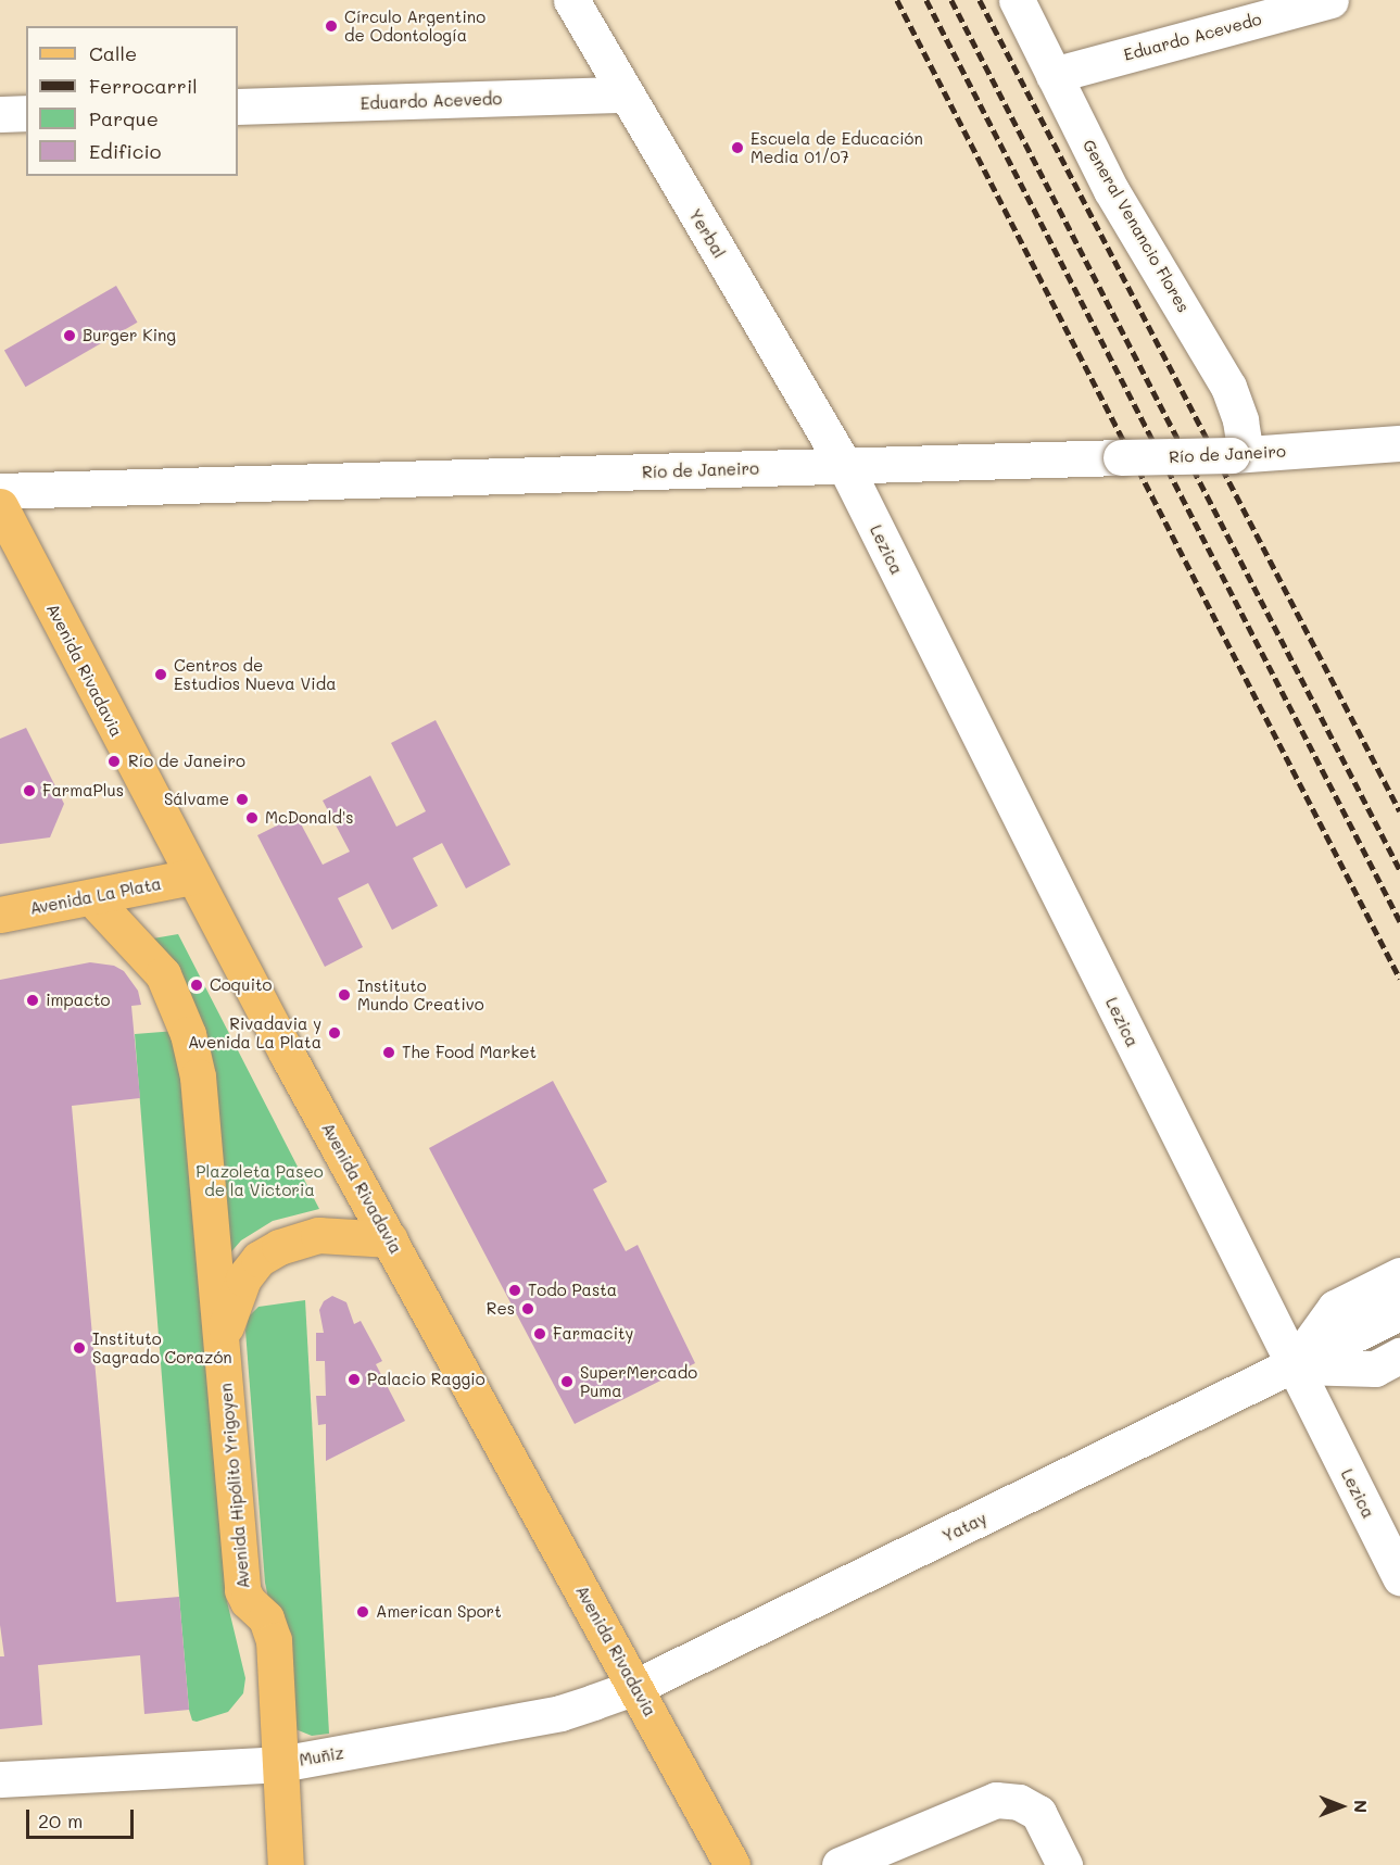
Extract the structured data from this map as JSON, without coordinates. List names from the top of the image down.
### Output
{
  "streets": {
    "main road": ["Avenida Rivadavia", "Avenida La Plata", "Avenida Hipólito Yrigoyen"],
    "street": [
      "Eduardo Acevedo",
      "General Venancio Flores",
      "Yerbal",
      "Río de Janeiro",
      "Lezica",
      "Yatay",
      "Muñiz"
    ]
  },
  "crossings": [
    ["Eduardo Acevedo", "General Venancio Flores"],
    ["Eduardo Acevedo", "Yerbal"],
    ["General Venancio Flores", "Río de Janeiro"],
    ["Yerbal", "Río de Janeiro"],
    ["Yerbal", "Lezica"],
    ["Río de Janeiro", "Lezica"],
    ["Lezica", "Yatay"],
    ["Avenida Rivadavia", "Avenida La Plata"],
    ["Avenida Rivadavia", "Yatay"],
    ["Avenida Rivadavia", "Muñiz"],
    ["Avenida La Plata", "Avenida Hipólito Yrigoyen"],
    ["Avenida Hipólito Yrigoyen", "Muñiz"],
    ["Yatay", "Muñiz"]
  ],
  "parks": ["Plazoleta Paseo de la Victoria"],
  "places": [
    "Círculo Argentino de Odontología",
    "Escuela de Educación Media 01/07",
    "Burger King",
    "Centros de Estudios Nueva Vida",
    "Río de Janeiro",
    "FarmaPlus",
    "Sálvame",
    "McDonald's",
    "Coquito",
    "Instituto Mundo Creativo",
    "impacto",
    "Rivadavia y Avenida La Plata",
    "The Food Market",
    "Todo Pasta",
    "Res",
    "Farmacity",
    "Instituto Sagrado Corazón",
    "Palacio Raggio",
    "SuperMercado Puma",
    "American Sport"
  ],
  "legend": [
    "Calle",
    "Ferrocarril",
    "Parque",
    "Edificio"
  ],
  "scale_bar": "20 m",
  "north": "right"
}
